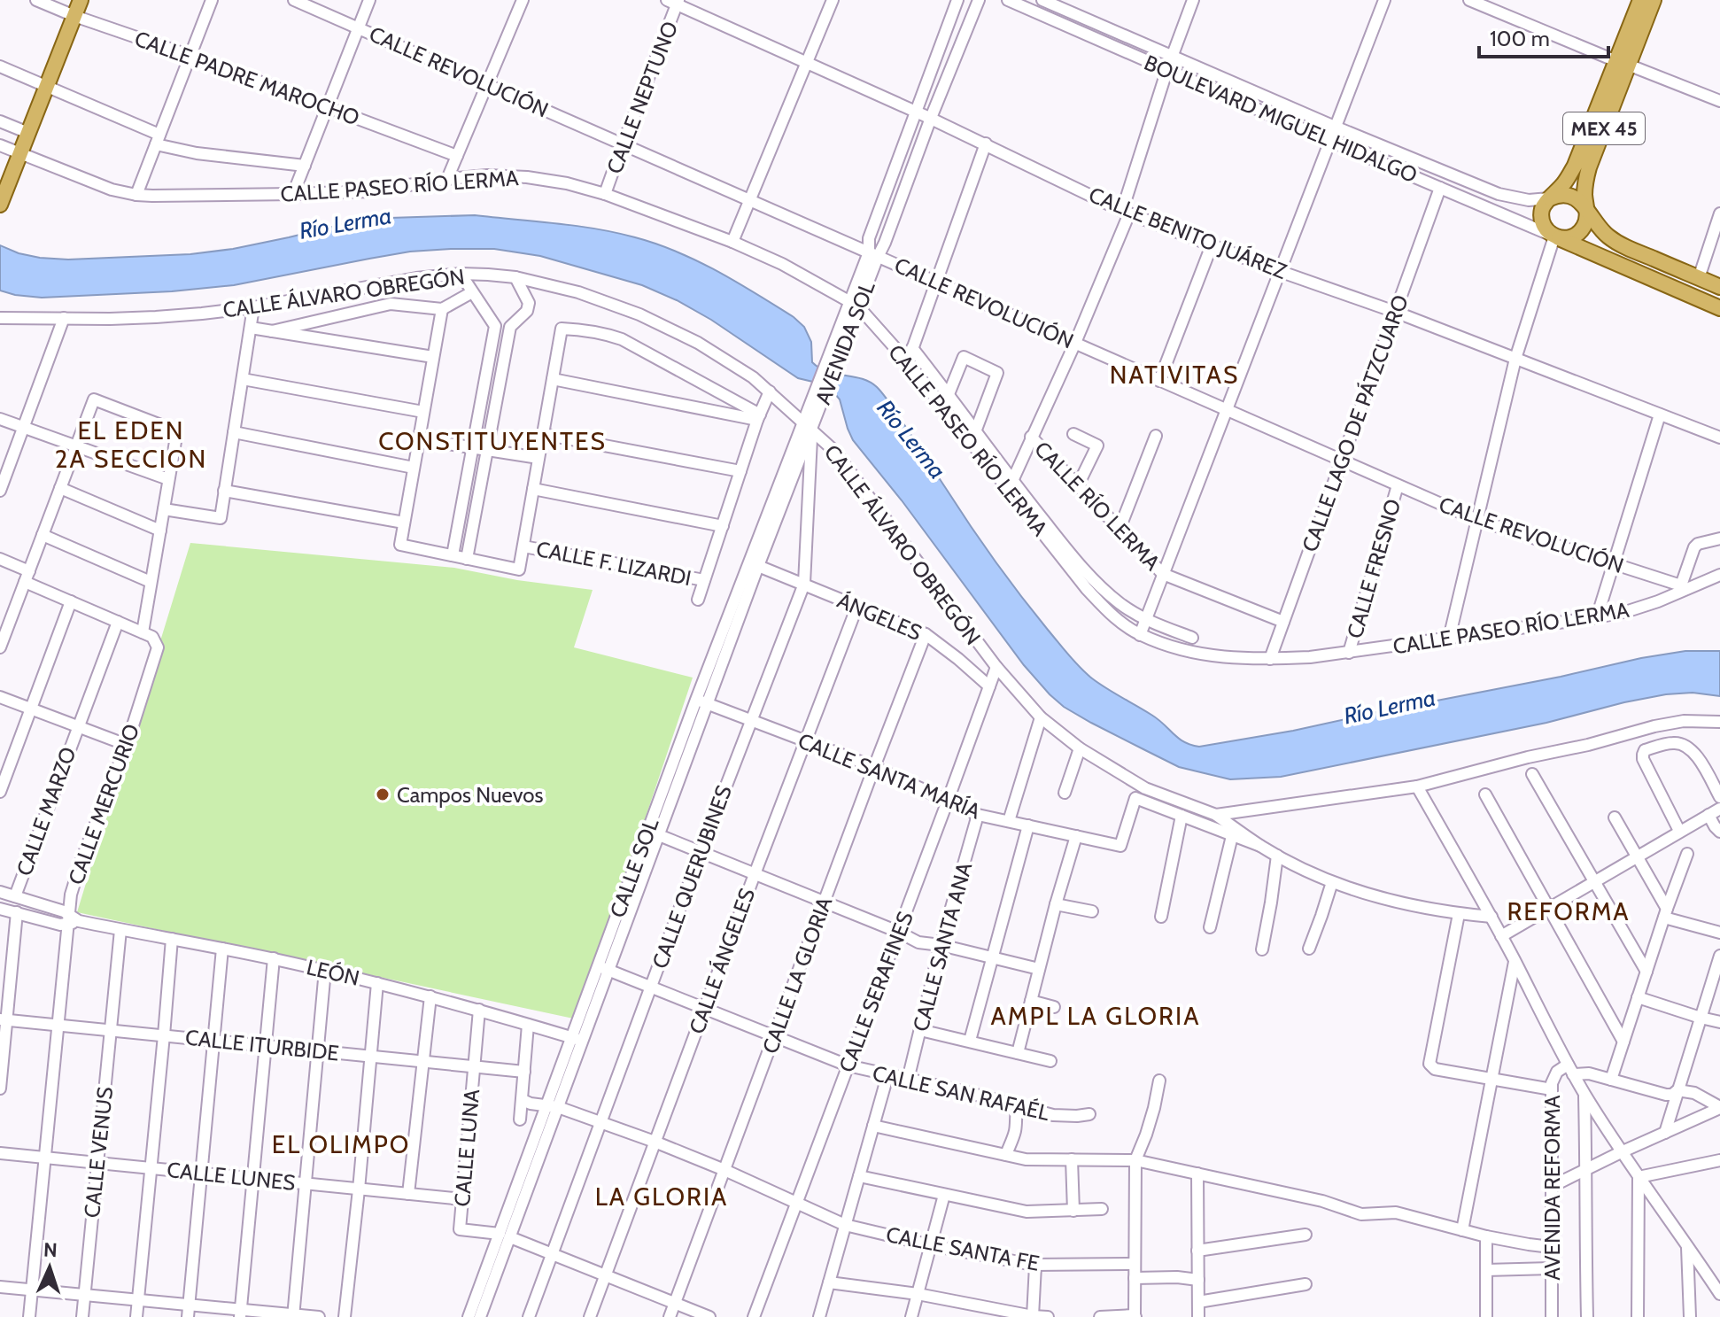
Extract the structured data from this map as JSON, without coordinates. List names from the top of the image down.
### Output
{
  "streets": {
    "main road": ["MEX 45"],
    "street": [
      "CALLE REVOLUCIÓN",
      "CALLE PADRE MAROCHO",
      "CALLE NEPTUNO",
      "BOULEVARD MIGUEL HIDALGO",
      "CALLE PASEO RÍO LERMA",
      "CALLE BENITO JUÁREZ",
      "CALLE ÁLVARO OBREGÓN",
      "AVENIDA SOL",
      "CALLE LAGO DE PÁTZCUARO",
      "CALLE RÍO LERMA",
      "CALLE F. LIZARDI",
      "CALLE FRESNO",
      "ÁNGELES",
      "CALLE SANTA MARÍA",
      "CALLE MERCURIO",
      "CALLE MARZO",
      "CALLE SOL",
      "CALLE QUERUBINES",
      "CALLE SANTA ANA",
      "CALLE ÁNGELES",
      "LEÓN",
      "CALLE LA GLORIA",
      "CALLE SERAFINES",
      "CALLE ITURBIDE",
      "CALLE SAN RAFAÉL",
      "CALLE LUNA",
      "CALLE VENUS",
      "CALLE LUNES",
      "AVENIDA REFORMA",
      "CALLE SANTA FE"
    ]
  },
  "crossings": [
    ["CALLE REVOLUCIÓN", "CALLE NEPTUNO"],
    ["CALLE REVOLUCIÓN", "CALLE PASEO RÍO LERMA"],
    ["CALLE REVOLUCIÓN", "AVENIDA SOL"],
    ["CALLE REVOLUCIÓN", "CALLE LAGO DE PÁTZCUARO"],
    ["CALLE REVOLUCIÓN", "CALLE FRESNO"],
    ["CALLE NEPTUNO", "CALLE PASEO RÍO LERMA"],
    ["CALLE NEPTUNO", "CALLE BENITO JUÁREZ"],
    ["BOULEVARD MIGUEL HIDALGO", "MEX 45"],
    ["BOULEVARD MIGUEL HIDALGO", "CALLE LAGO DE PÁTZCUARO"],
    ["CALLE PASEO RÍO LERMA", "AVENIDA SOL"],
    ["CALLE PASEO RÍO LERMA", "CALLE LAGO DE PÁTZCUARO"],
    ["CALLE PASEO RÍO LERMA", "CALLE FRESNO"],
    ["CALLE BENITO JUÁREZ", "CALLE LAGO DE PÁTZCUARO"],
    ["CALLE ÁLVARO OBREGÓN", "AVENIDA SOL"],
    ["CALLE ÁLVARO OBREGÓN", "CALLE SOL"],
    ["CALLE ÁLVARO OBREGÓN", "CALLE QUERUBINES"],
    ["CALLE ÁLVARO OBREGÓN", "CALLE SERAFINES"],
    ["AVENIDA SOL", "CALLE SOL"],
    ["AVENIDA SOL", "CALLE QUERUBINES"],
    ["CALLE LAGO DE PÁTZCUARO", "CALLE RÍO LERMA"],
    ["ÁNGELES", "CALLE SOL"],
    ["ÁNGELES", "CALLE QUERUBINES"],
    ["ÁNGELES", "CALLE ÁNGELES"],
    ["ÁNGELES", "CALLE LA GLORIA"],
    ["ÁNGELES", "CALLE SERAFINES"],
    ["CALLE SANTA MARÍA", "CALLE SOL"],
    ["CALLE SANTA MARÍA", "CALLE QUERUBINES"],
    ["CALLE SANTA MARÍA", "CALLE SANTA ANA"],
    ["CALLE SANTA MARÍA", "CALLE ÁNGELES"],
    ["CALLE SANTA MARÍA", "CALLE LA GLORIA"],
    ["CALLE SANTA MARÍA", "CALLE SERAFINES"],
    ["CALLE MERCURIO", "LEÓN"],
    ["CALLE MERCURIO", "CALLE ITURBIDE"],
    ["CALLE MERCURIO", "CALLE LUNES"],
    ["CALLE SOL", "CALLE QUERUBINES"],
    ["CALLE SOL", "LEÓN"],
    ["CALLE SOL", "CALLE SAN RAFAÉL"],
    ["CALLE SOL", "CALLE LUNA"],
    ["CALLE SOL", "CALLE SANTA FE"],
    ["CALLE QUERUBINES", "CALLE SAN RAFAÉL"],
    ["CALLE QUERUBINES", "CALLE SANTA FE"],
    ["CALLE SANTA ANA", "CALLE SAN RAFAÉL"],
    ["CALLE ÁNGELES", "CALLE SAN RAFAÉL"],
    ["CALLE ÁNGELES", "CALLE SANTA FE"],
    ["LEÓN", "CALLE LUNA"],
    ["LEÓN", "CALLE VENUS"],
    ["CALLE LA GLORIA", "CALLE SAN RAFAÉL"],
    ["CALLE LA GLORIA", "CALLE SANTA FE"],
    ["CALLE SERAFINES", "CALLE SAN RAFAÉL"],
    ["CALLE SERAFINES", "CALLE SANTA FE"],
    ["CALLE ITURBIDE", "CALLE LUNA"],
    ["CALLE ITURBIDE", "CALLE VENUS"],
    ["CALLE LUNA", "CALLE LUNES"],
    ["CALLE VENUS", "CALLE LUNES"]
  ],
  "districts": [
    "NATIVITAS",
    "EL EDEN 2A SECCION",
    "CONSTITUYENTES",
    "REFORMA",
    "AMPL LA GLORIA",
    "EL OLIMPO",
    "LA GLORIA"
  ],
  "water": ["Río Lerma"],
  "places": ["Campos Nuevos"],
  "scale_bar": "100 m",
  "north": "top"
}
